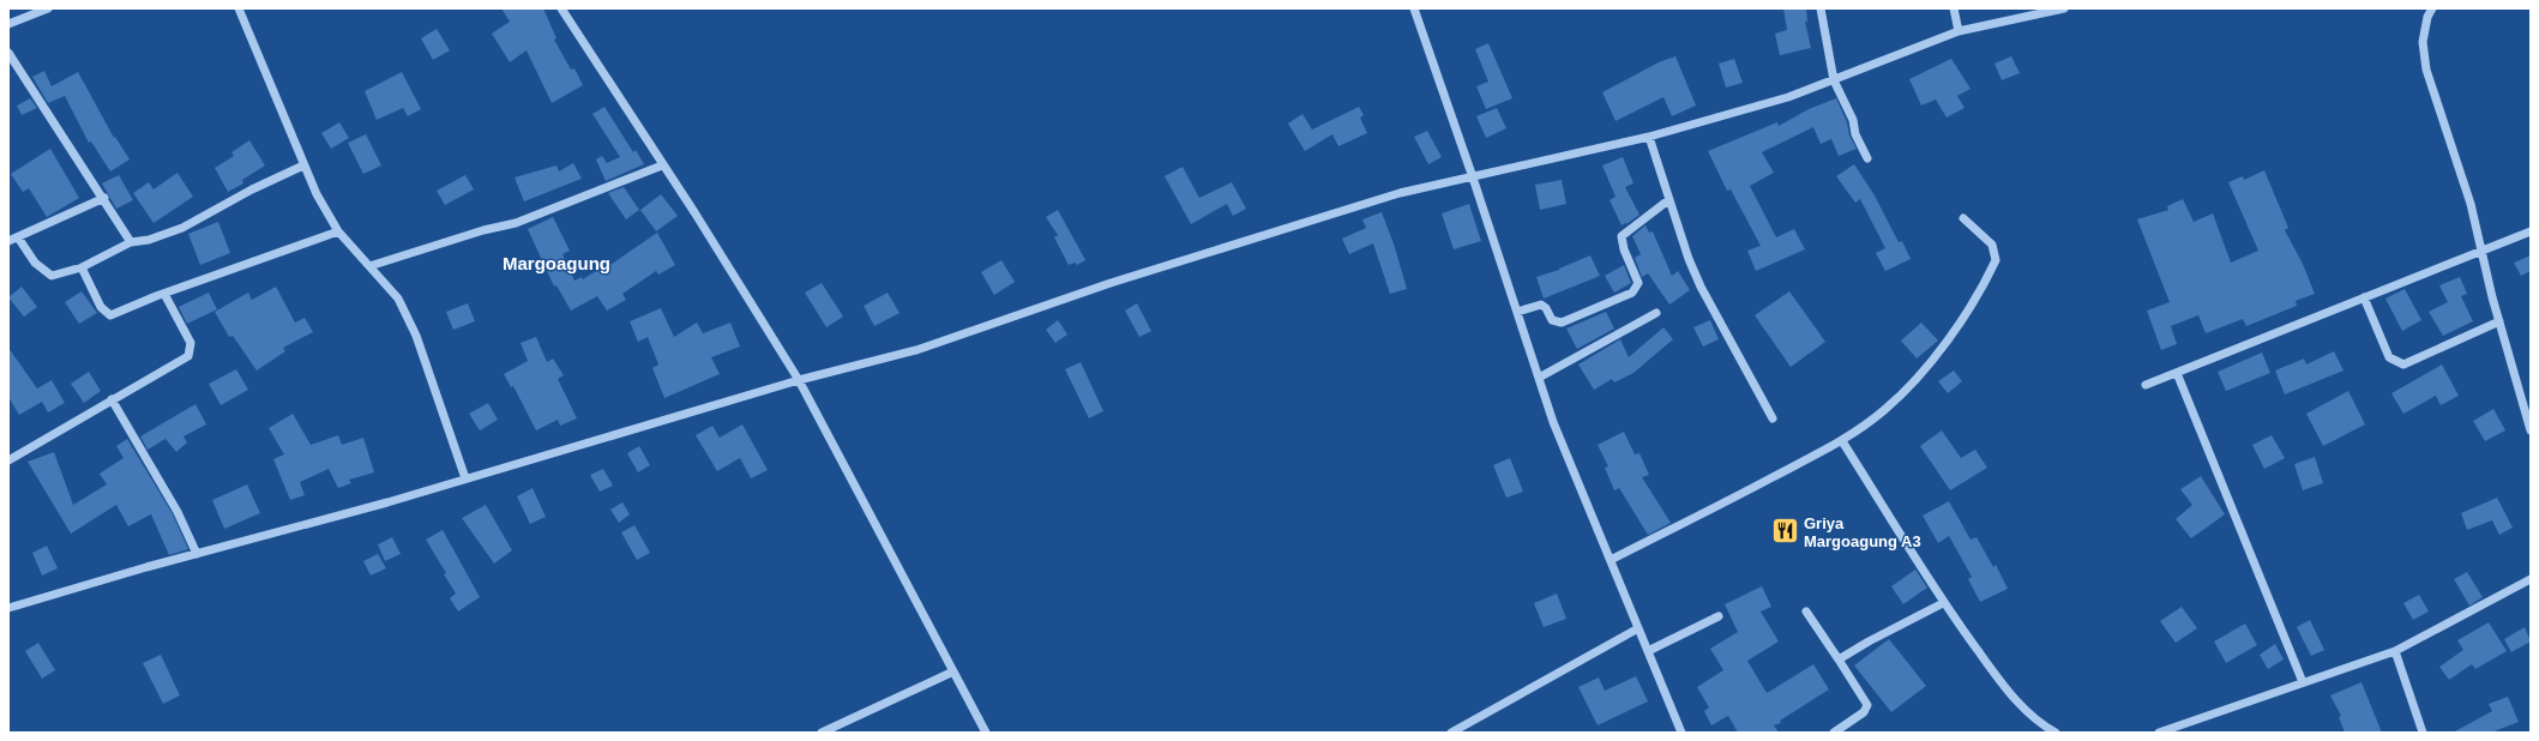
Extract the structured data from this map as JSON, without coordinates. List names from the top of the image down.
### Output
{
  "districts": ["Margoagung"],
  "places": {
    "restaurant": ["Griya Margoagung A3"]
  }
}
